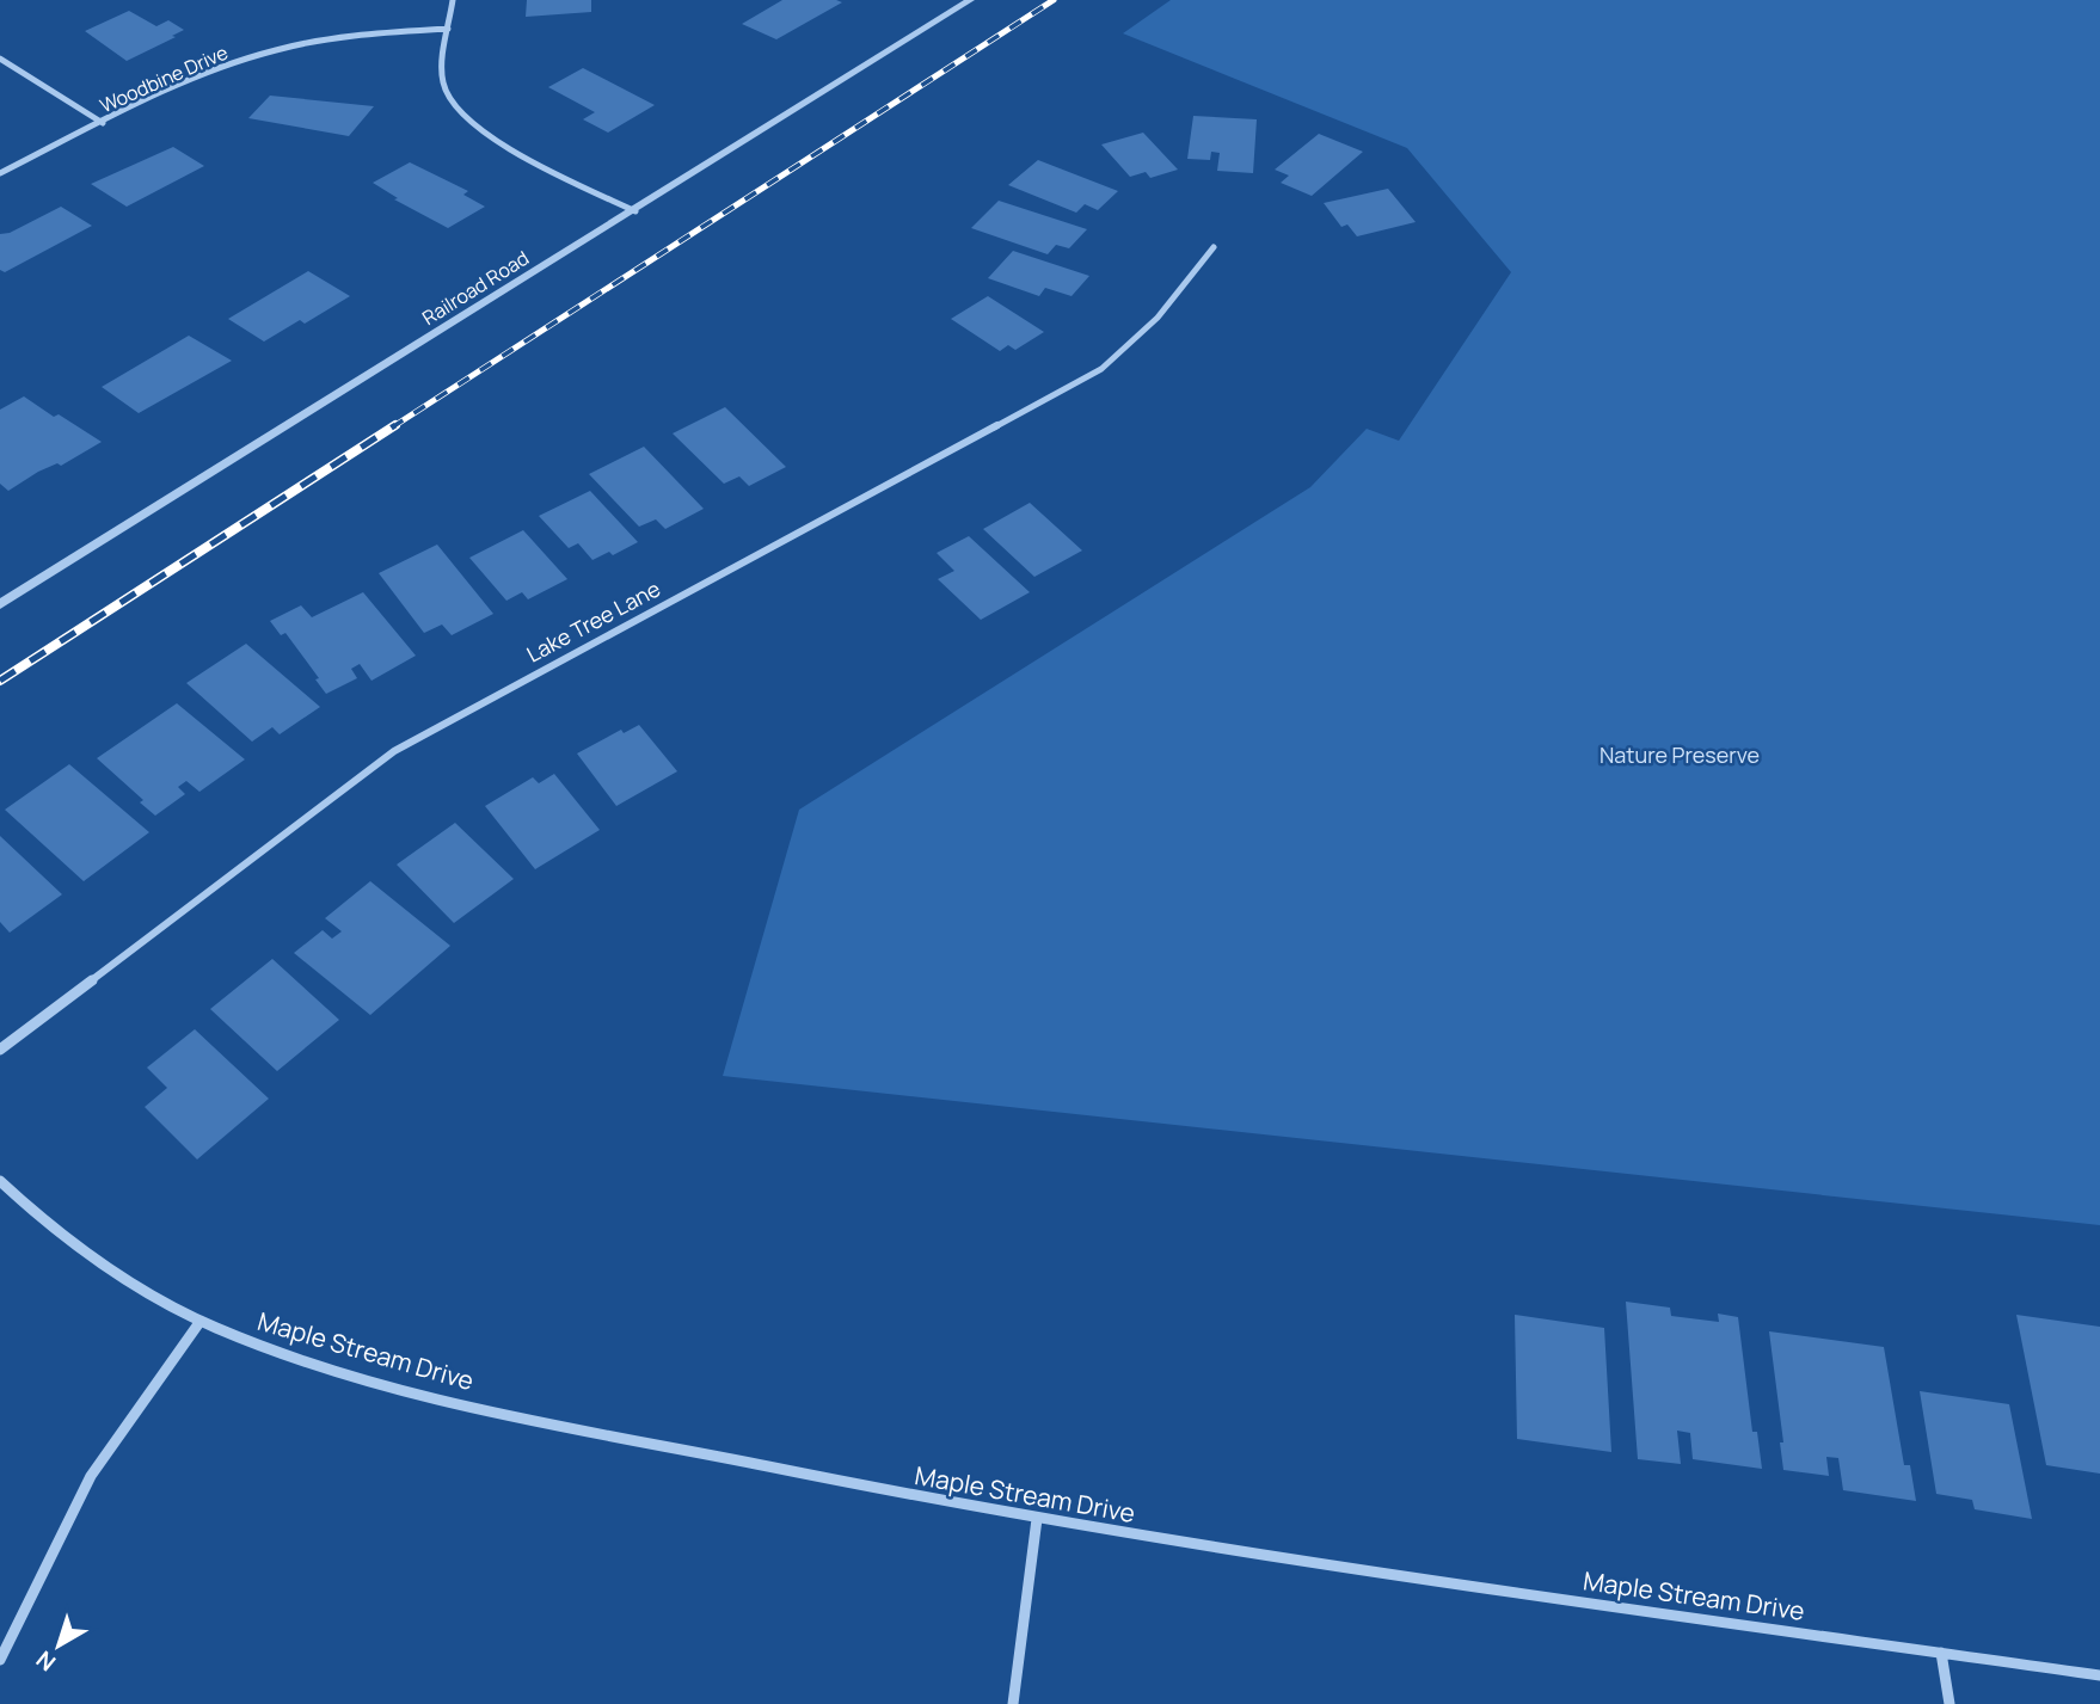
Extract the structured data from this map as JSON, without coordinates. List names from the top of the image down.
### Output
{
  "streets": {
    "street": [
      "Woodbine Drive",
      "Railroad Road",
      "Lake Tree Lane",
      "Maple Stream Drive"
    ]
  },
  "parks": ["Nature Preserve"],
  "north": "bottom left"
}
